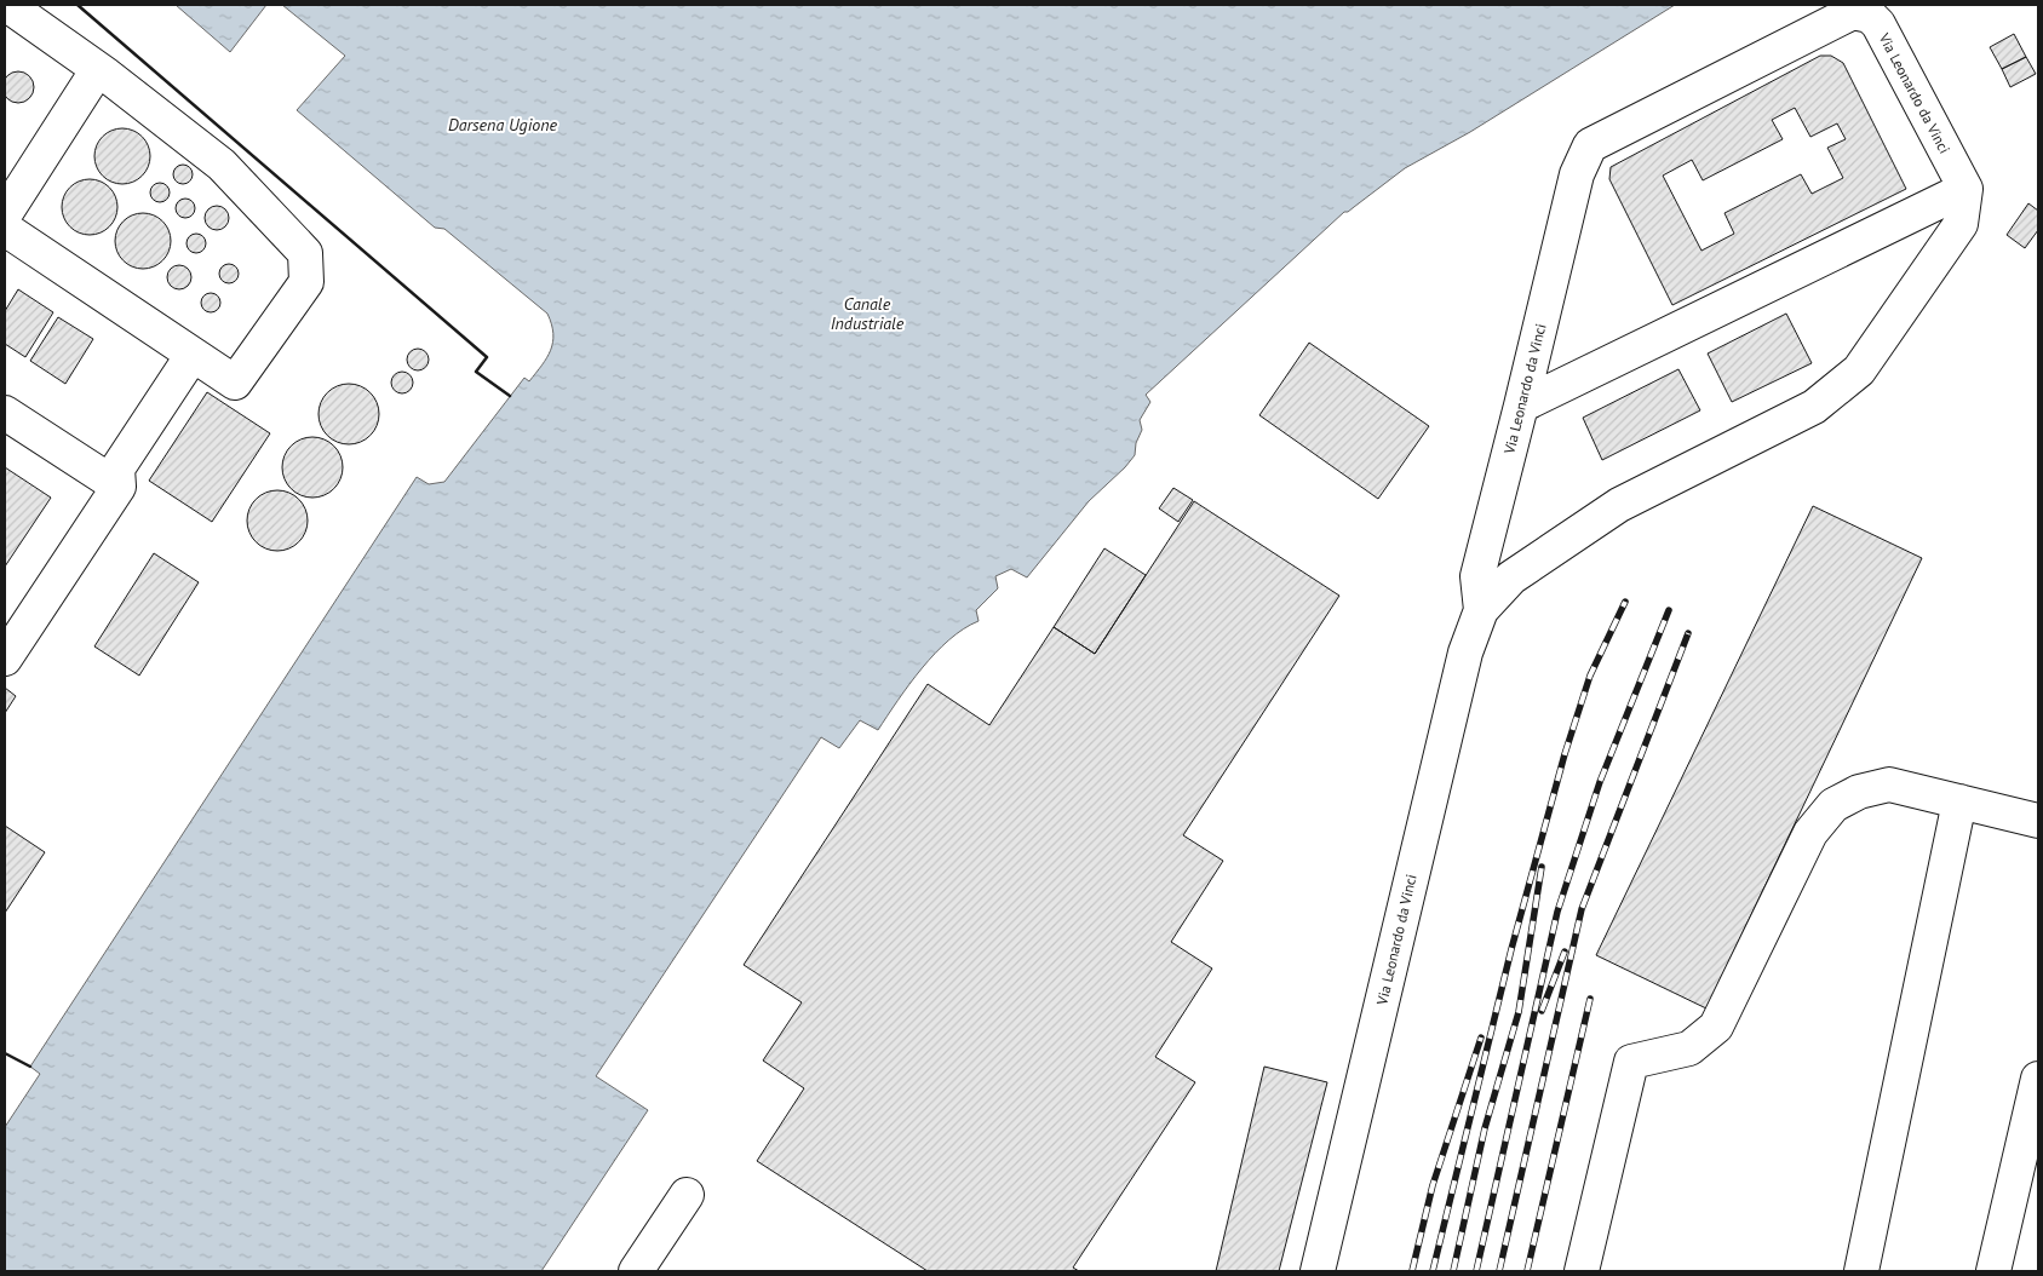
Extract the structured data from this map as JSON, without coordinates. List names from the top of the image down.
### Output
{
  "streets": {
    "street": ["Via Leonardo da Vinci"]
  },
  "water": ["Darsena Ugione", "Canale Industriale"]
}
